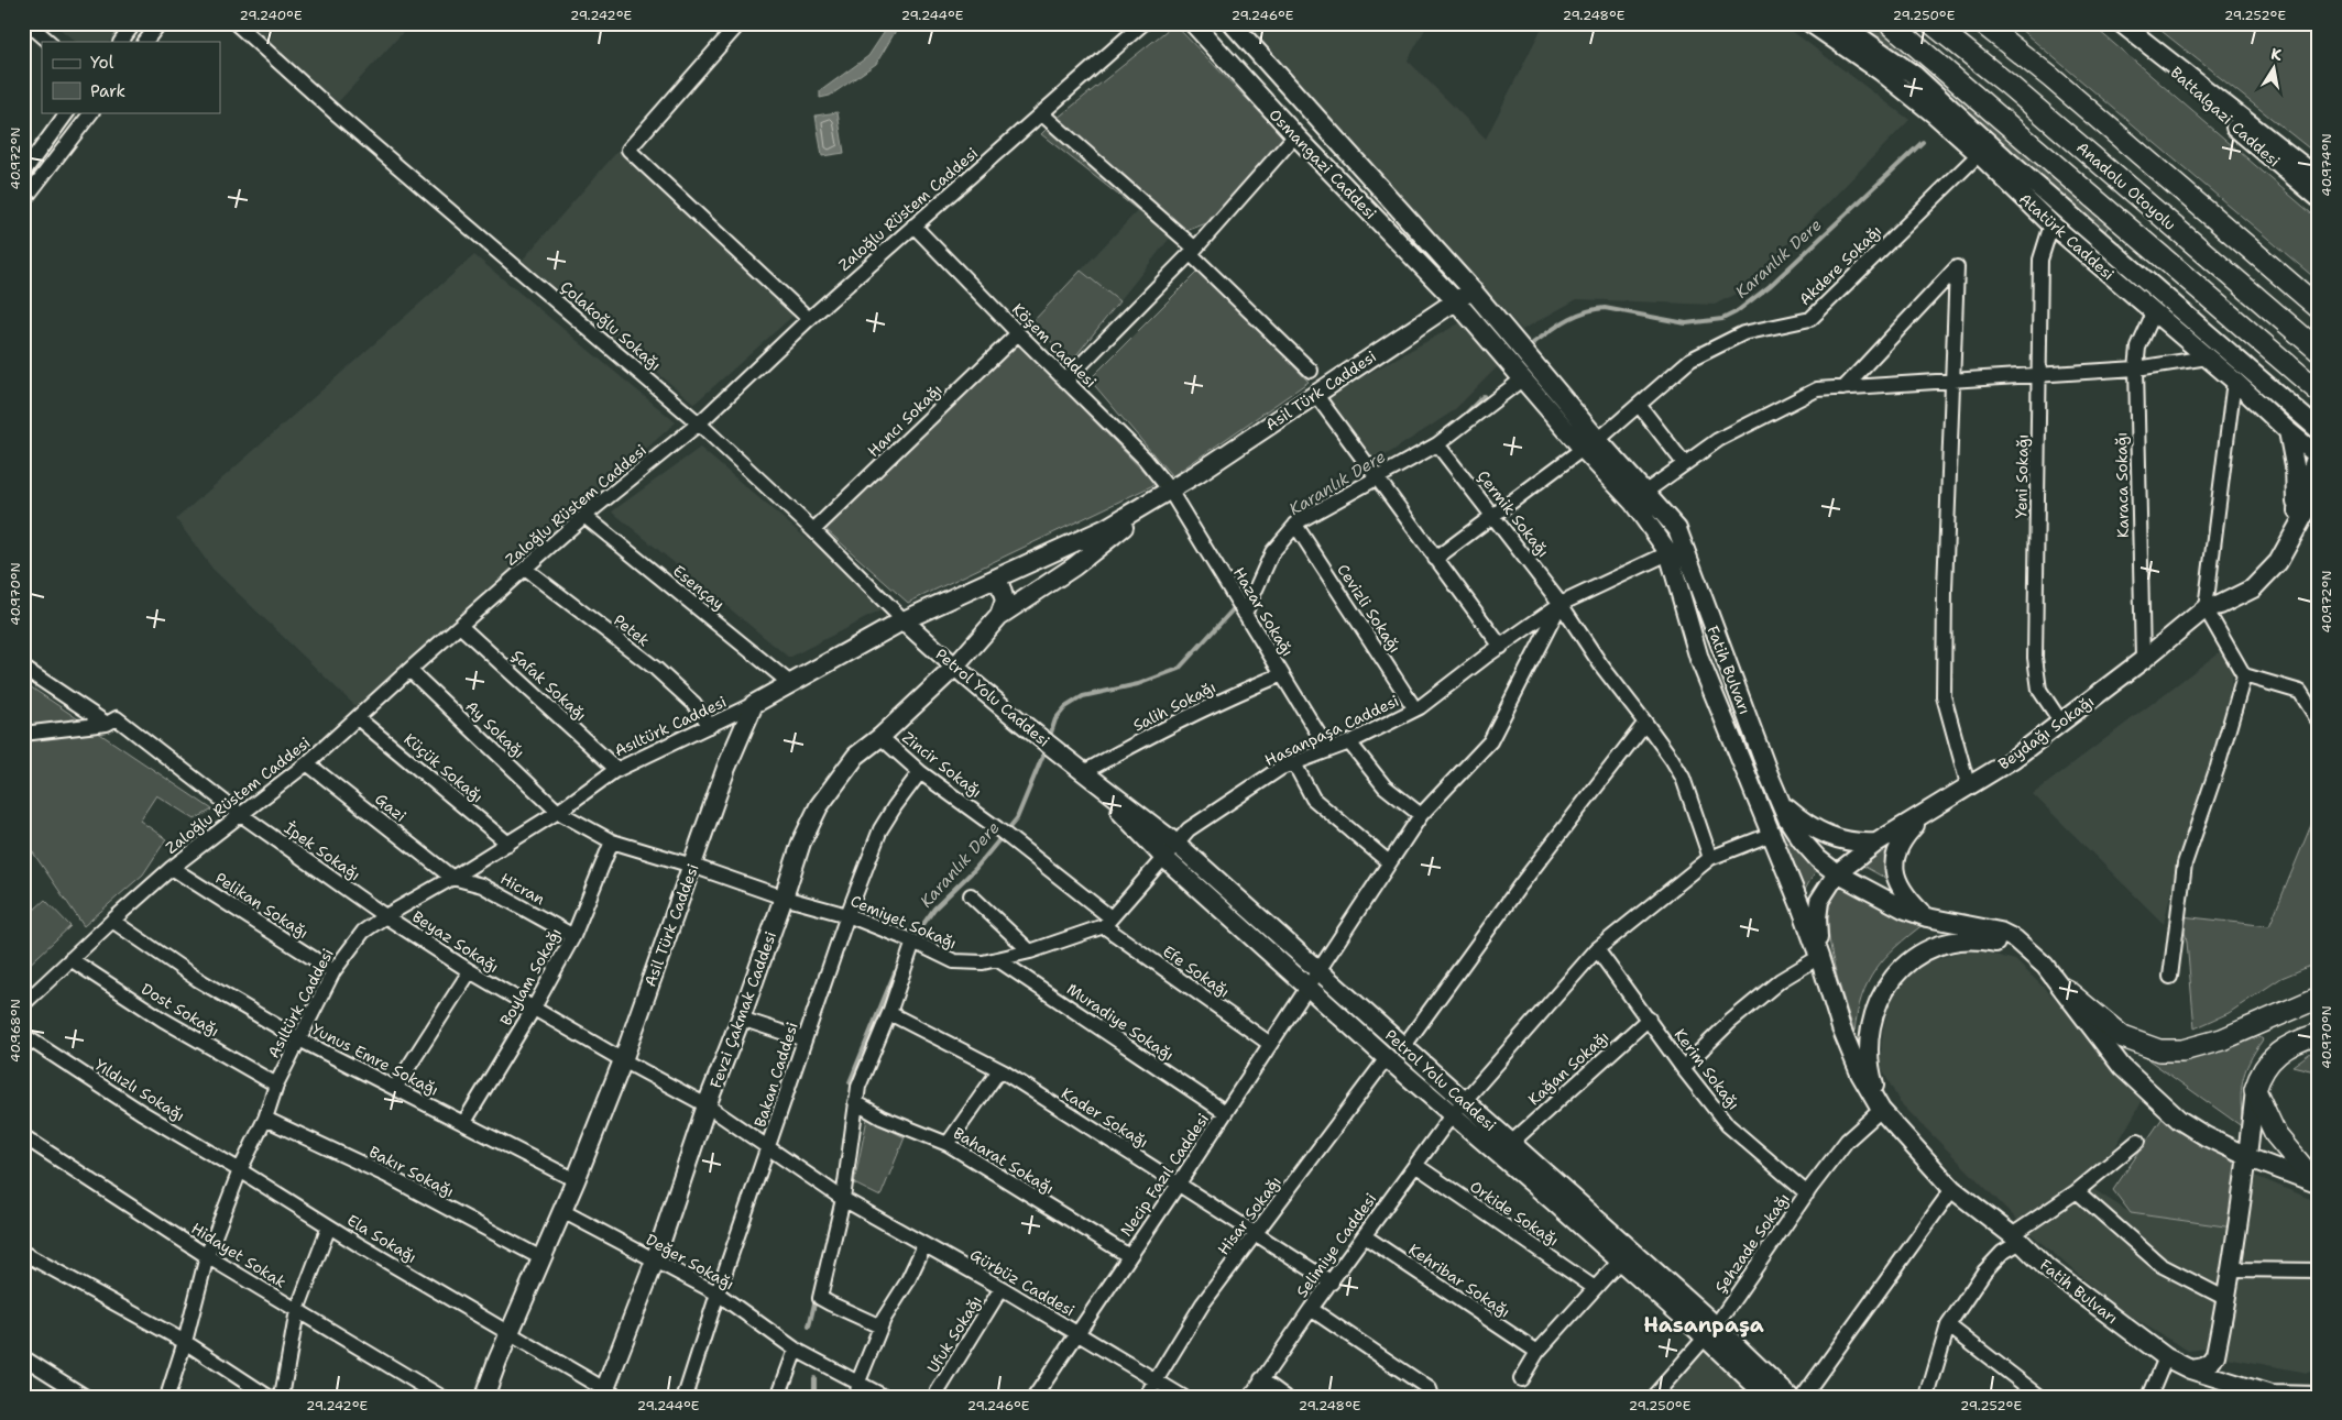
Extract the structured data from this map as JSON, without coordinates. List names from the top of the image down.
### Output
{
  "streets": {
    "highway": ["Anadolu Otoyolu"],
    "main road": [
      "Battalgazi Caddesi",
      "Osmangazi Caddesi",
      "Atatürk Caddesi",
      "Asil Türk Caddesi",
      "Fatih Bulvarı",
      "Petrol Yolu Caddesi",
      "Beydağı Sokağı",
      "Fevzi Çakmak Caddesi"
    ],
    "street": [
      "Zaloğlu Rüstem Caddesi",
      "Akdere Sokağı",
      "Çolakoğlu Sokağı",
      "Köşem Caddesi",
      "Hancı Sokağı",
      "Yeni Sokağı",
      "Karaca Sokağı",
      "Çermik Sokağı",
      "Esençay",
      "Cevizli Sokağı",
      "Hazar Sokağı",
      "Petek",
      "Şafak Sokağı",
      "Salih Sokağı",
      "Asıltürk Caddesi",
      "Ay Sokağı",
      "Hasanpaşa Caddesi",
      "Zincir Sokağı",
      "Küçük Sokağı",
      "Gazi",
      "İpek Sokağı",
      "Hicran",
      "Pelikan Sokağı",
      "Cemiyet Sokağı",
      "Beyaz Sokağı",
      "Efe Sokağı",
      "Boylam Sokağı",
      "Dost Sokağı",
      "Muradiye Sokağı",
      "Yunus Emre Sokağı",
      "Kağan Sokağı",
      "Kerim Sokağı",
      "Bakan Caddesi",
      "Yıldızlı Sokağı",
      "Kader Sokağı",
      "Baharat Sokağı",
      "Bakır Sokağı",
      "Necip Fazıl Caddesi",
      "Orkide Sokağı",
      "Hisar Sokağı",
      "Ela Sokağı",
      "Şehzade Sokağı",
      "Selimiye Caddesi",
      "Hidayet Sokak",
      "Değer Sokağı",
      "Kehribar Sokağı",
      "Gürbüz Caddesi",
      "Ufuk Sokağı"
    ]
  },
  "crossings": [
    ["Osmangazi Caddesi", "Asil Türk Caddesi"],
    ["Osmangazi Caddesi", "Fatih Bulvarı"],
    ["Zaloğlu Rüstem Caddesi", "Çolakoğlu Sokağı"],
    ["Zaloğlu Rüstem Caddesi", "Köşem Caddesi"],
    ["Zaloğlu Rüstem Caddesi", "Esençay"],
    ["Zaloğlu Rüstem Caddesi", "Petek"],
    ["Zaloğlu Rüstem Caddesi", "Şafak Sokağı"],
    ["Zaloğlu Rüstem Caddesi", "Ay Sokağı"],
    ["Zaloğlu Rüstem Caddesi", "Küçük Sokağı"],
    ["Zaloğlu Rüstem Caddesi", "Gazi"],
    ["Zaloğlu Rüstem Caddesi", "İpek Sokağı"],
    ["Zaloğlu Rüstem Caddesi", "Pelikan Sokağı"],
    ["Zaloğlu Rüstem Caddesi", "Dost Sokağı"],
    ["Zaloğlu Rüstem Caddesi", "Yunus Emre Sokağı"],
    ["Atatürk Caddesi", "Akdere Sokağı"],
    ["Atatürk Caddesi", "Yeni Sokağı"],
    ["Atatürk Caddesi", "Karaca Sokağı"],
    ["Akdere Sokağı", "Çermik Sokağı"],
    ["Akdere Sokağı", "Fatih Bulvarı"],
    ["Çolakoğlu Sokağı", "Asil Türk Caddesi"],
    ["Çolakoğlu Sokağı", "Hancı Sokağı"],
    ["Çolakoğlu Sokağı", "Petrol Yolu Caddesi"],
    ["Köşem Caddesi", "Asil Türk Caddesi"],
    ["Köşem Caddesi", "Hancı Sokağı"],
    ["Köşem Caddesi", "Hazar Sokağı"],
    ["Asil Türk Caddesi", "Esençay"],
    ["Asil Türk Caddesi", "Hazar Sokağı"],
    ["Asil Türk Caddesi", "Fatih Bulvarı"],
    ["Asil Türk Caddesi", "Petrol Yolu Caddesi"],
    ["Asil Türk Caddesi", "Asıltürk Caddesi"],
    ["Asil Türk Caddesi", "Cemiyet Sokağı"],
    ["Asil Türk Caddesi", "Beyaz Sokağı"],
    ["Asil Türk Caddesi", "Fevzi Çakmak Caddesi"],
    ["Asil Türk Caddesi", "Yunus Emre Sokağı"],
    ["Asil Türk Caddesi", "Bakır Sokağı"],
    ["Asil Türk Caddesi", "Ela Sokağı"],
    ["Asil Türk Caddesi", "Değer Sokağı"],
    ["Yeni Sokağı", "Beydağı Sokağı"],
    ["Karaca Sokağı", "Beydağı Sokağı"],
    ["Çermik Sokağı", "Hasanpaşa Caddesi"],
    ["Çermik Sokağı", "Necip Fazıl Caddesi"],
    ["Çermik Sokağı", "Selimiye Caddesi"],
    ["Cevizli Sokağı", "Hasanpaşa Caddesi"],
    ["Hazar Sokağı", "Salih Sokağı"],
    ["Hazar Sokağı", "Hasanpaşa Caddesi"],
    ["Petek", "Asıltürk Caddesi"],
    ["Fatih Bulvarı", "Hasanpaşa Caddesi"],
    ["Fatih Bulvarı", "Beydağı Sokağı"],
    ["Fatih Bulvarı", "Şehzade Sokağı"],
    ["Fatih Bulvarı", "Selimiye Caddesi"],
    ["Şafak Sokağı", "Asıltürk Caddesi"],
    ["Petrol Yolu Caddesi", "Salih Sokağı"],
    ["Petrol Yolu Caddesi", "Hasanpaşa Caddesi"],
    ["Petrol Yolu Caddesi", "Fevzi Çakmak Caddesi"],
    ["Petrol Yolu Caddesi", "Kağan Sokağı"],
    ["Petrol Yolu Caddesi", "Necip Fazıl Caddesi"],
    ["Petrol Yolu Caddesi", "Hisar Sokağı"],
    ["Petrol Yolu Caddesi", "Şehzade Sokağı"],
    ["Petrol Yolu Caddesi", "Selimiye Caddesi"],
    ["Asıltürk Caddesi", "Ay Sokağı"],
    ["Asıltürk Caddesi", "Küçük Sokağı"],
    ["Asıltürk Caddesi", "Gazi"],
    ["Asıltürk Caddesi", "İpek Sokağı"],
    ["Asıltürk Caddesi", "Hicran"],
    ["Asıltürk Caddesi", "Pelikan Sokağı"],
    ["Asıltürk Caddesi", "Beyaz Sokağı"],
    ["Asıltürk Caddesi", "Dost Sokağı"],
    ["Asıltürk Caddesi", "Yunus Emre Sokağı"],
    ["Asıltürk Caddesi", "Yıldızlı Sokağı"],
    ["Asıltürk Caddesi", "Bakır Sokağı"],
    ["Asıltürk Caddesi", "Ela Sokağı"],
    ["Asıltürk Caddesi", "Hidayet Sokak"],
    ["Ay Sokağı", "Cemiyet Sokağı"],
    ["Ay Sokağı", "Boylam Sokağı"],
    ["Hasanpaşa Caddesi", "Cemiyet Sokağı"],
    ["Hasanpaşa Caddesi", "Efe Sokağı"],
    ["Hasanpaşa Caddesi", "Necip Fazıl Caddesi"],
    ["Zincir Sokağı", "Efe Sokağı"],
    ["Zincir Sokağı", "Fevzi Çakmak Caddesi"],
    ["Zincir Sokağı", "Bakan Caddesi"],
    ["Gazi", "Hicran"],
    ["İpek Sokağı", "Beyaz Sokağı"],
    ["Hicran", "Boylam Sokağı"],
    ["Cemiyet Sokağı", "Efe Sokağı"],
    ["Cemiyet Sokağı", "Boylam Sokağı"],
    ["Cemiyet Sokağı", "Fevzi Çakmak Caddesi"],
    ["Cemiyet Sokağı", "Muradiye Sokağı"],
    ["Cemiyet Sokağı", "Bakan Caddesi"],
    ["Beyaz Sokağı", "Boylam Sokağı"],
    ["Beyaz Sokağı", "Fevzi Çakmak Caddesi"],
    ["Beyaz Sokağı", "Gürbüz Caddesi"],
    ["Efe Sokağı", "Necip Fazıl Caddesi"],
    ["Boylam Sokağı", "Yunus Emre Sokağı"],
    ["Fevzi Çakmak Caddesi", "Ela Sokağı"],
    ["Fevzi Çakmak Caddesi", "Değer Sokağı"],
    ["Fevzi Çakmak Caddesi", "Gürbüz Caddesi"],
    ["Muradiye Sokağı", "Necip Fazıl Caddesi"],
    ["Kağan Sokağı", "Kerim Sokağı"],
    ["Kerim Sokağı", "Şehzade Sokağı"],
    ["Kerim Sokağı", "Selimiye Caddesi"],
    ["Bakan Caddesi", "Değer Sokağı"],
    ["Bakan Caddesi", "Gürbüz Caddesi"],
    ["Yıldızlı Sokağı", "Ela Sokağı"],
    ["Kader Sokağı", "Necip Fazıl Caddesi"],
    ["Kader Sokağı", "Hisar Sokağı"],
    ["Kader Sokağı", "Selimiye Caddesi"],
    ["Baharat Sokağı", "Necip Fazıl Caddesi"],
    ["Necip Fazıl Caddesi", "Gürbüz Caddesi"],
    ["Orkide Sokağı", "Selimiye Caddesi"],
    ["Hisar Sokağı", "Gürbüz Caddesi"],
    ["Selimiye Caddesi", "Kehribar Sokağı"],
    ["Gürbüz Caddesi", "Ufuk Sokağı"]
  ],
  "districts": ["Hasanpaşa"],
  "water": ["Karanlık Dere"],
  "legend": ["Yol", "Park"],
  "north": "top",
  "coordinates": [
    "29.240°E",
    "29.242°E",
    "29.244°E",
    "29.246°E",
    "29.248°E",
    "29.250°E",
    "29.252°E",
    "40.972°N",
    "40.974°N",
    "40.970°N",
    "40.968°N"
  ]
}
